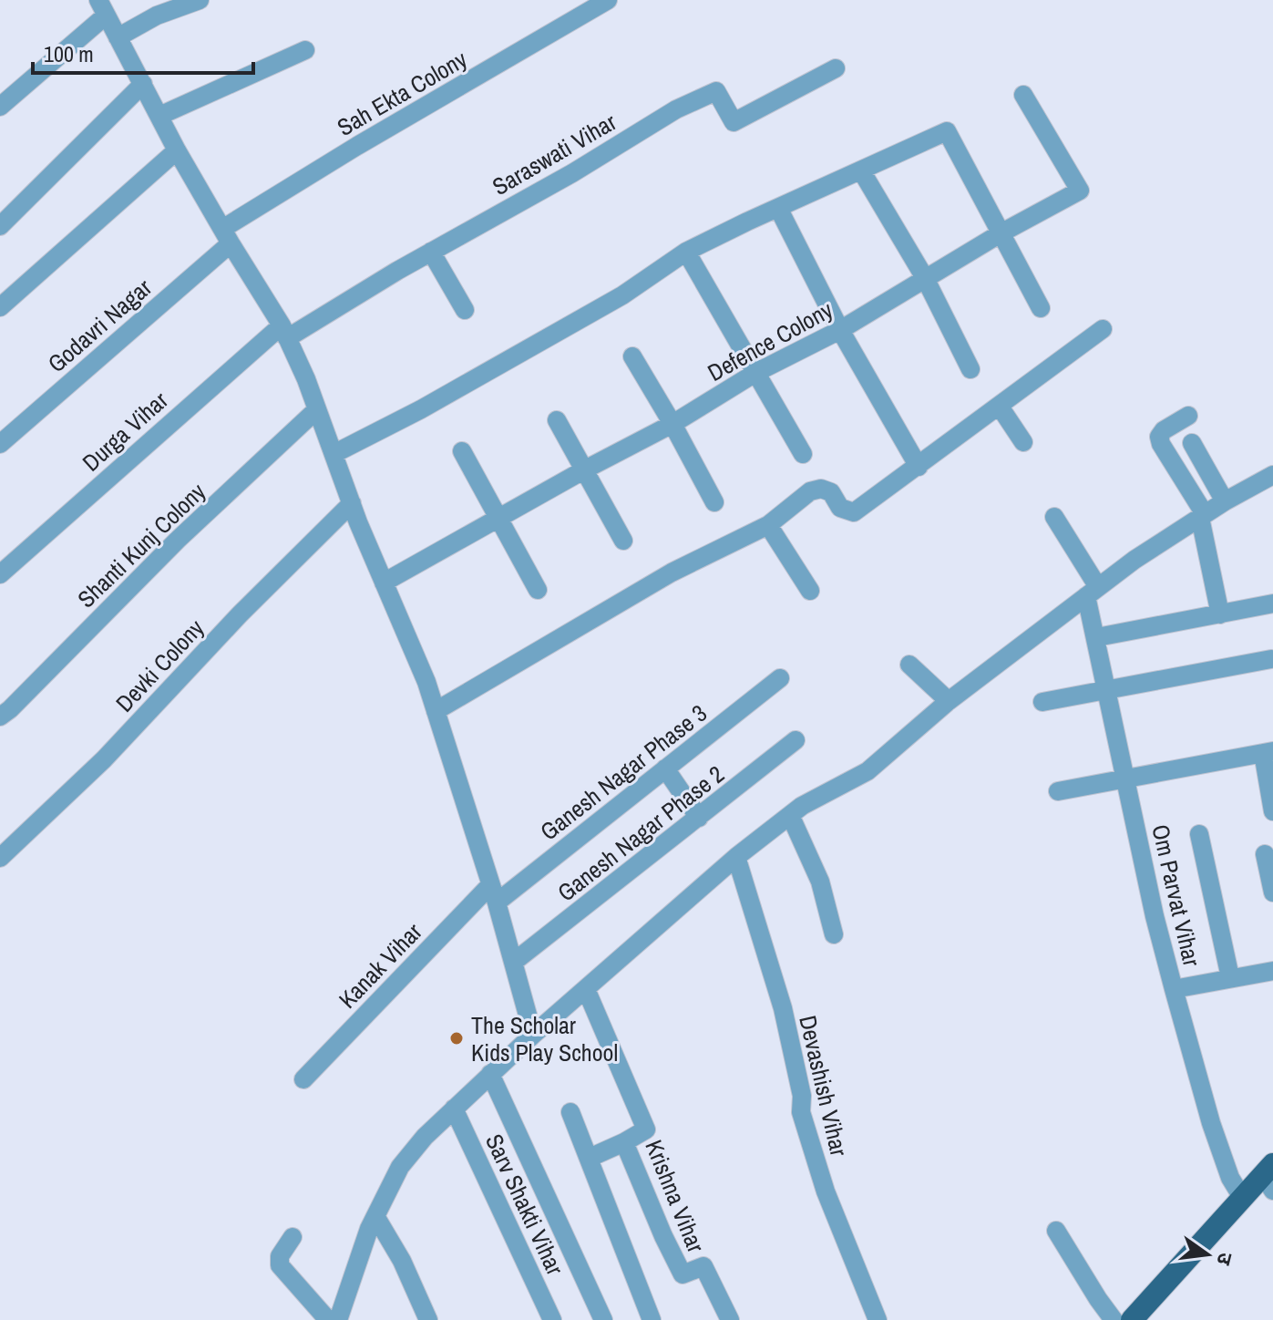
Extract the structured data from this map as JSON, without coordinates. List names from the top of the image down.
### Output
{
  "streets": {
    "street": [
      "Sah Ekta Colony",
      "Saraswati Vihar",
      "Godavri Nagar",
      "Defence Colony",
      "Durga Vihar",
      "Shanti Kunj Colony",
      "Devki Colony",
      "Ganesh Nagar Phase 3",
      "Ganesh Nagar Phase 2",
      "Om Parvat Vihar",
      "Kanak Vihar",
      "Devashish Vihar",
      "Krishna Vihar",
      "Sarv Shakti Vihar"
    ]
  },
  "crossings": [
    ["Sah Ekta Colony", "Godavri Nagar"],
    ["Saraswati Vihar", "Durga Vihar"],
    ["Ganesh Nagar Phase 3", "Kanak Vihar"]
  ],
  "places": ["The Scholar Kids Play School"],
  "scale_bar": "100 m",
  "north": "right"
}
